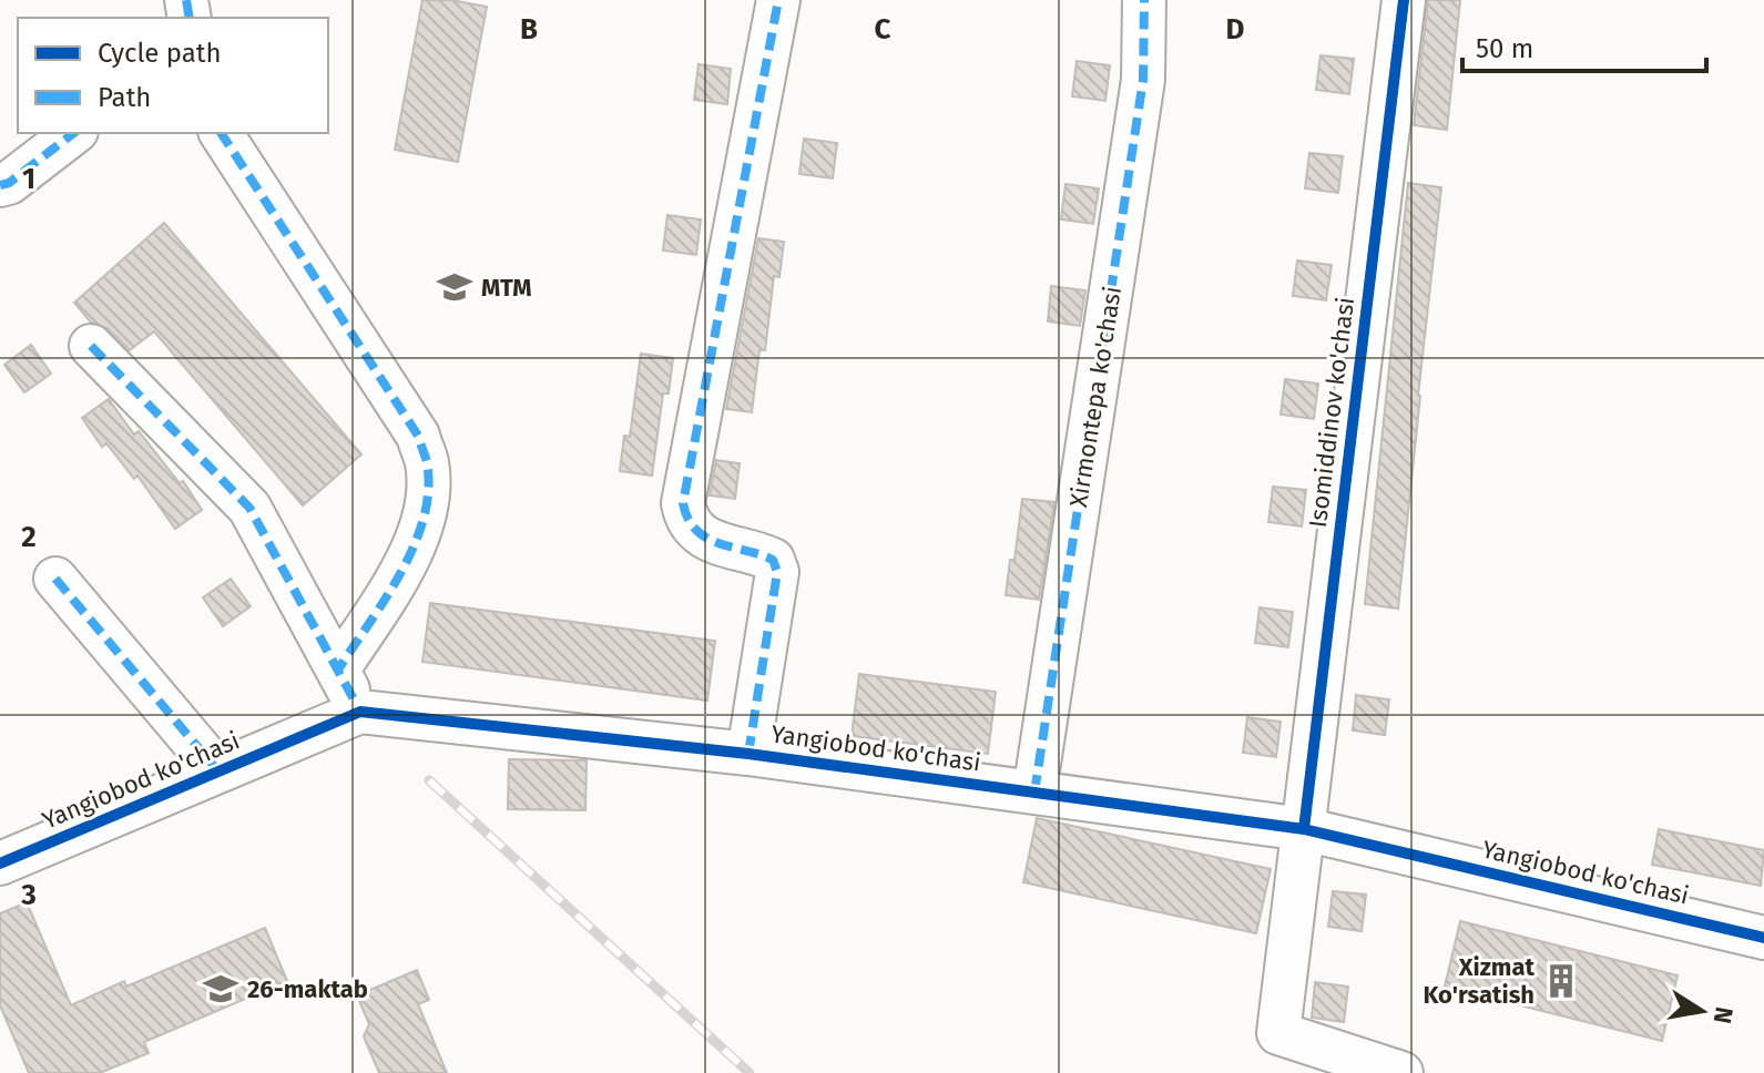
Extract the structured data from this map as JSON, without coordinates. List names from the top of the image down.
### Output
{
  "streets": {
    "street": ["Xirmontepa ko'chasi", "Isomiddinov ko'chasi", "Yangiobod ko'chasi"]
  },
  "crossings": [
    ["Xirmontepa ko'chasi", "Yangiobod ko'chasi"],
    ["Isomiddinov ko'chasi", "Yangiobod ko'chasi"]
  ],
  "places": {
    "school or university": ["MTM", "26-maktab"],
    "building": ["Xizmat Ko'rsatish"]
  },
  "legend": ["Cycle path", "Path"],
  "scale_bar": "50 m",
  "north": "right",
  "grid": {
    "columns": ["B", "C", "D"],
    "rows": ["1", "2", "3"]
  }
}
